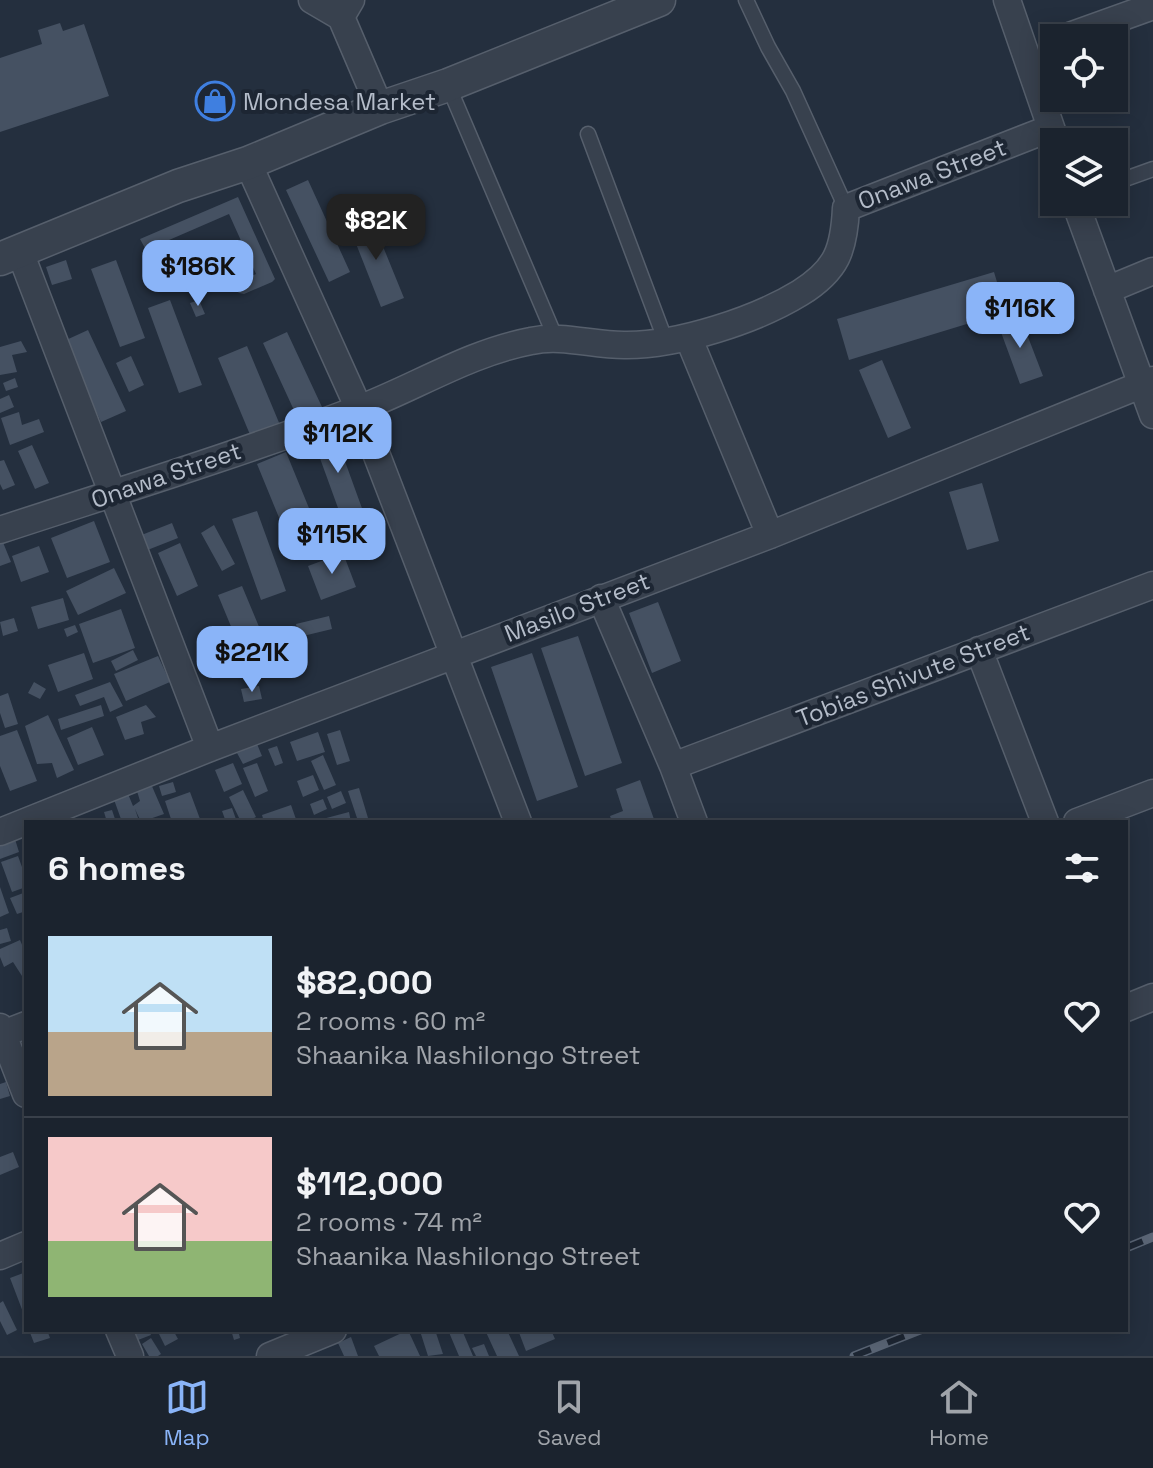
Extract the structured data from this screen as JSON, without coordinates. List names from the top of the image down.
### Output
{
  "streets": {
    "street": ["Onawa Street", "Masilo Street", "Tobias Shivute Street"]
  },
  "places": {
    "shop": ["Mondesa Market"]
  },
  "page": {
    "price": [
      "$82K",
      "$186K",
      "$116K",
      "$112K",
      "$115K",
      "$221K"
    ],
    "heading": "6 homes",
    "list": [
      {
        "name": "$82,000",
        "note": "2 rooms · 60 m² · Shaanika Nashilongo Street"
      },
      {
        "name": "$112,000",
        "note": "2 rooms · 74 m² · Shaanika Nashilongo Street"
      }
    ],
    "tabs": ["Map", "Saved", "Home"]
  }
}
